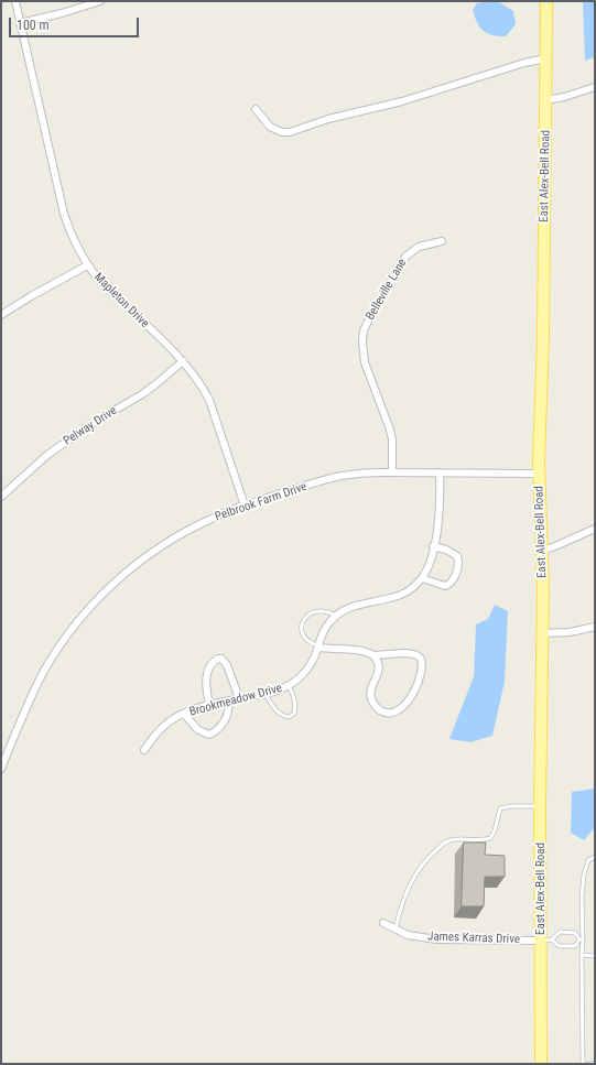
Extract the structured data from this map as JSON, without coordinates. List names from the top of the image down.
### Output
{
  "streets": {
    "main road": ["East Alex-Bell Road"],
    "street": [
      "Belleville Lane",
      "Mapleton Drive",
      "Pelway Drive",
      "Pelbrook Farm Drive",
      "Brookmeadow Drive",
      "James Karras Drive"
    ]
  },
  "crossings": [
    ["East Alex-Bell Road", "Pelbrook Farm Drive"],
    ["East Alex-Bell Road", "James Karras Drive"],
    ["Belleville Lane", "Pelbrook Farm Drive"],
    ["Mapleton Drive", "Pelway Drive"],
    ["Mapleton Drive", "Pelbrook Farm Drive"],
    ["Pelbrook Farm Drive", "Brookmeadow Drive"]
  ],
  "scale_bar": "100 m"
}
